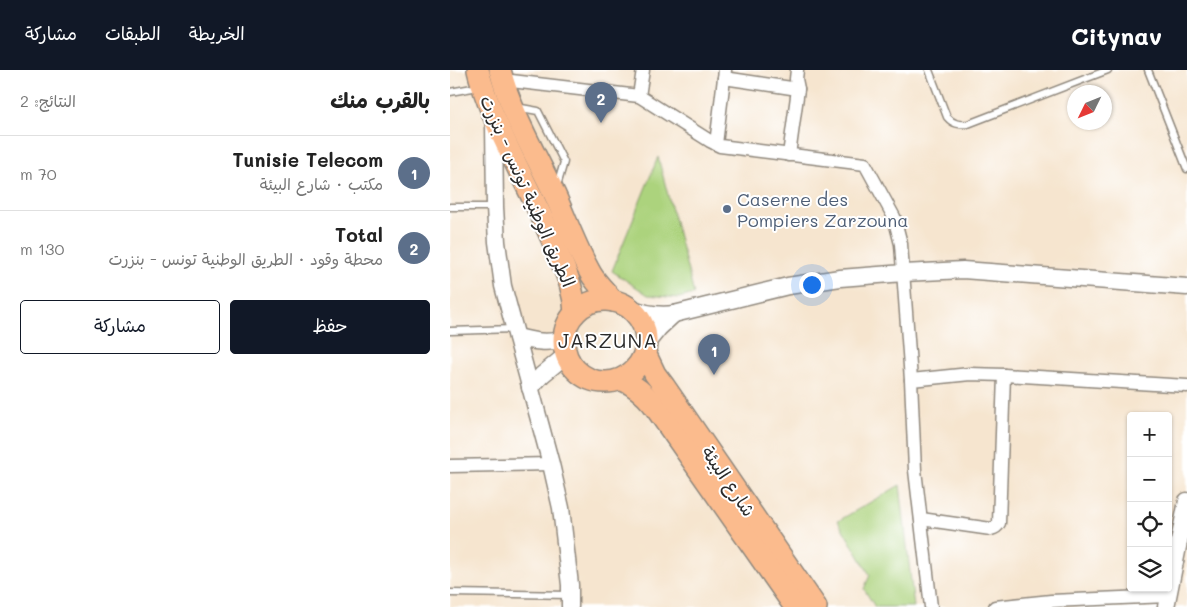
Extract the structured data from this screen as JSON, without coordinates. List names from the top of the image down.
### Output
{
  "streets": {
    "main road": ["الطريق الوطنية تونس - بنزرت", "شارع البيئة"]
  },
  "crossings": [
    ["الطريق الوطنية تونس - بنزرت", "شارع البيئة"]
  ],
  "districts": ["JARZUNA"],
  "places": ["Caserne des Pompiers Zarzouna"],
  "north": "bottom left",
  "page": {
    "header": "Citynav",
    "nav": ["الخريطة", "الطبقات", "مشاركة"],
    "heading": ["بالقرب منك", "النتائج: 2"],
    "pins": ["2", "1"],
    "list": [
      {
        "mark": "1",
        "name": "Tunisie Telecom",
        "note": "مكتب · شارع البيئة",
        "value": "70 m"
      },
      {
        "mark": "2",
        "name": "Total",
        "note": "محطة وقود · الطريق الوطنية تونس - بنزرت",
        "value": "130 m"
      }
    ],
    "buttons": ["حفظ", "مشاركة"],
    "map_buttons": ["+", "−"]
  }
}
